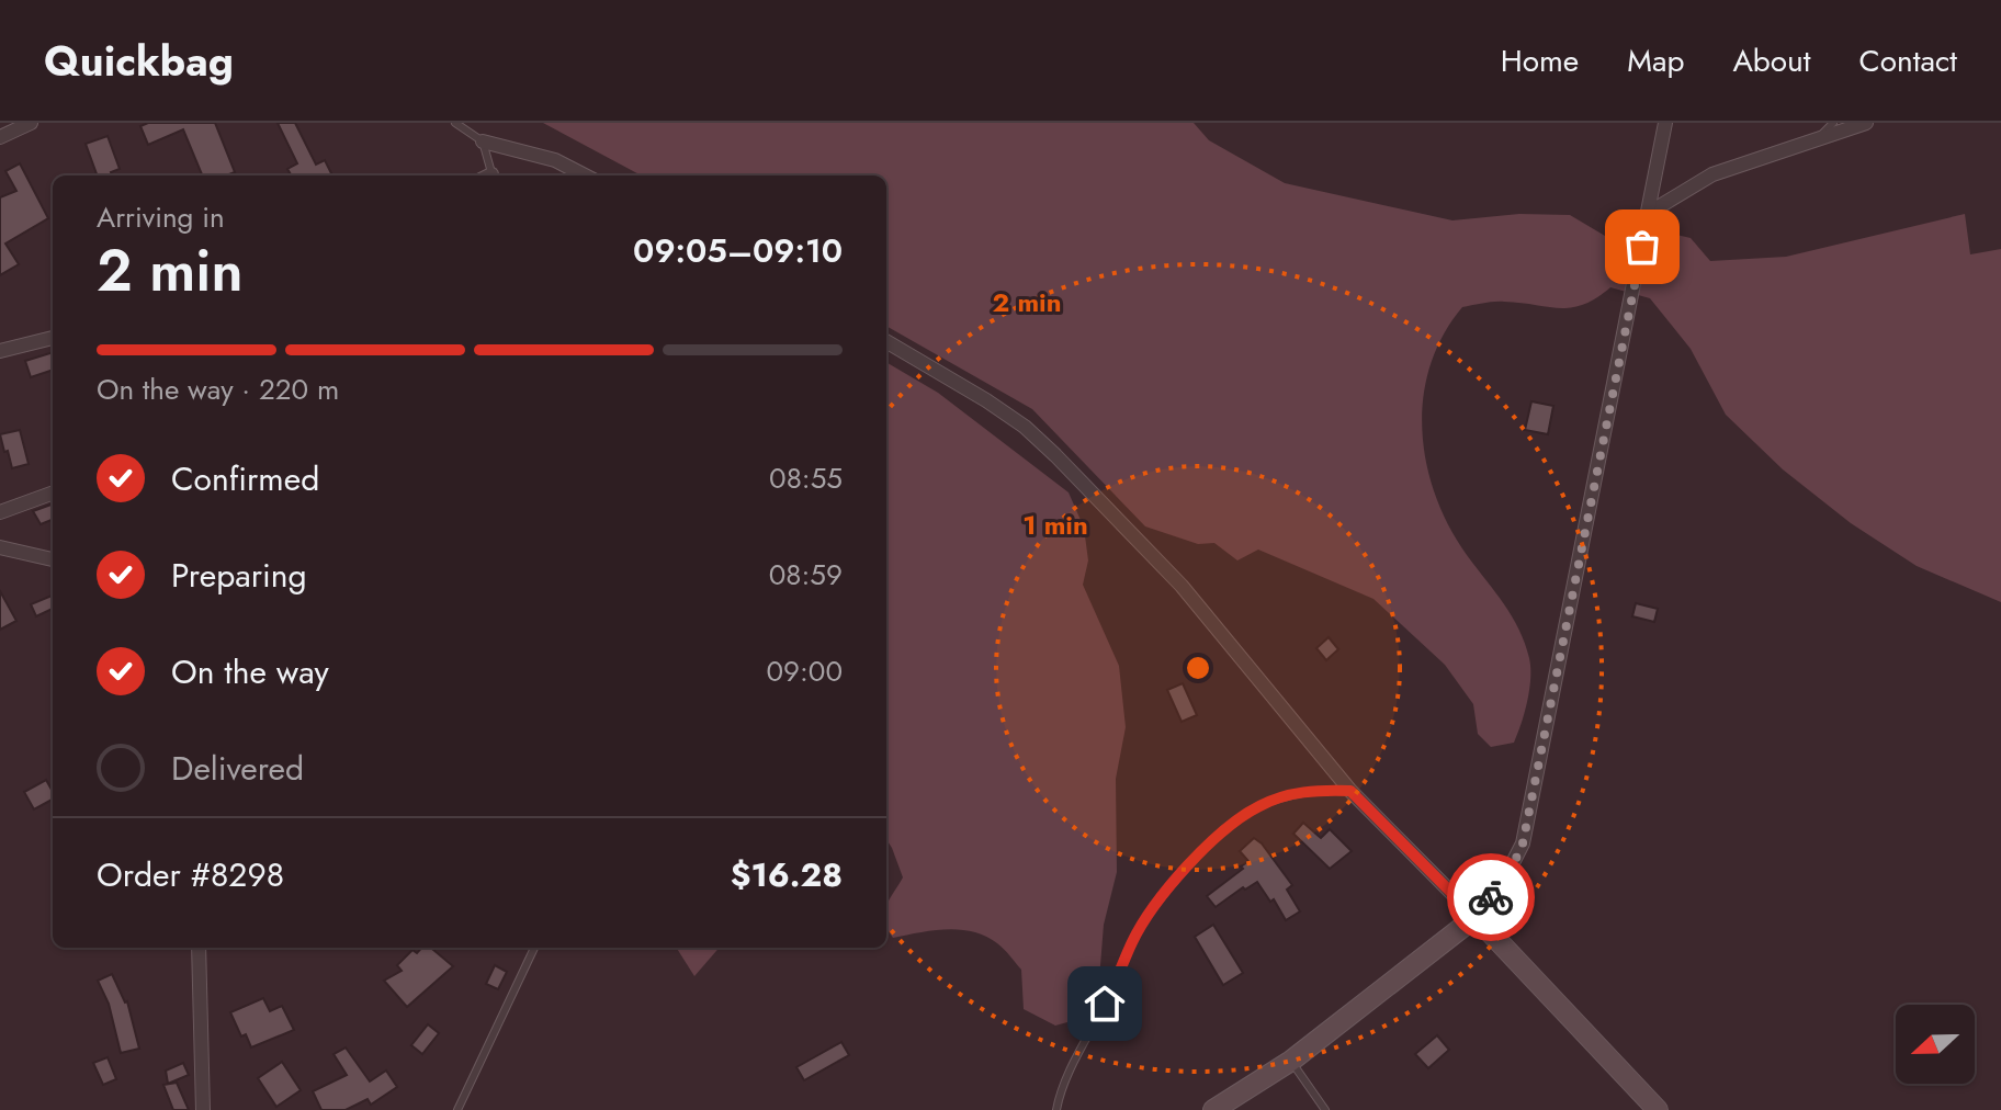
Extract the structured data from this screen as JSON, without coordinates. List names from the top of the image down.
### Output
{
  "north": "left",
  "page": {
    "header": "Quickbag",
    "nav": [
      "Home",
      "Map",
      "About",
      "Contact"
    ],
    "heading": ["2 min", "Arriving in", "09:05–09:10"],
    "panel": ["Order #8298", "$16.28"],
    "bar": "On the way · 220 m",
    "list": [
      ["Confirmed", "08:55"],
      ["Preparing", "08:59"],
      ["On the way", "09:00"],
      "Delivered"
    ]
  },
  "rings": ["2 min", "1 min"]
}
